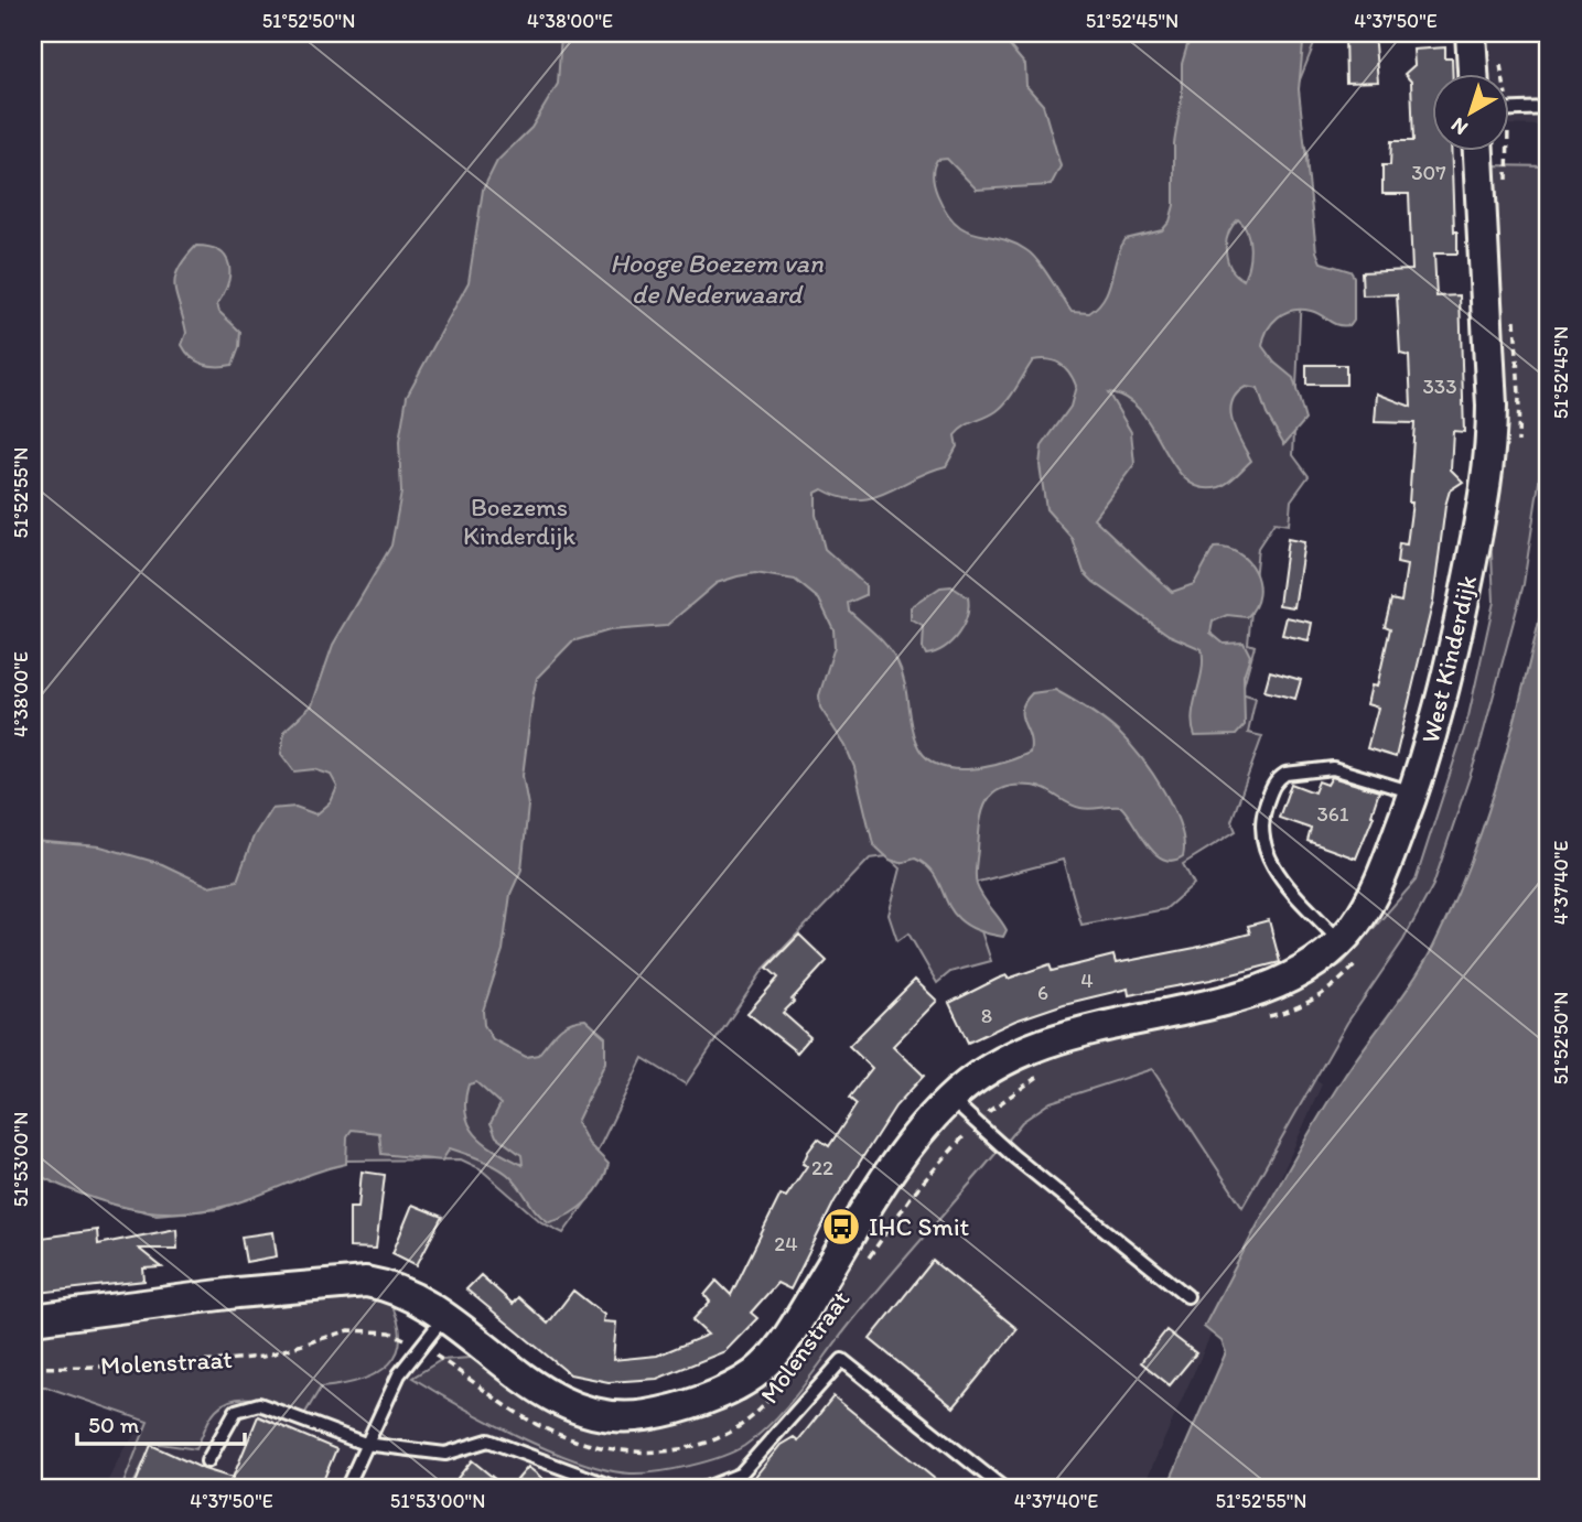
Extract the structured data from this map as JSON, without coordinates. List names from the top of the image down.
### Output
{
  "streets": {
    "street": ["West Kinderdijk", "Molenstraat"]
  },
  "crossings": [
    ["West Kinderdijk", "Molenstraat"]
  ],
  "water": ["Hooge Boezem van de Nederwaard"],
  "parks": ["Boezems Kinderdijk"],
  "places": {
    "bus stop": ["IHC Smit"]
  },
  "house_numbers": [
    "307",
    "333",
    "361",
    "4",
    "6",
    "8",
    "22",
    "24"
  ],
  "scale_bar": "50 m",
  "north": "bottom left",
  "coordinates": [
    "51°52'50\"N",
    "4°38'00\"E",
    "51°52'45\"N",
    "4°37'50\"E",
    "51°52'55\"N",
    "4°37'40\"E",
    "51°53'00\"N"
  ]
}
